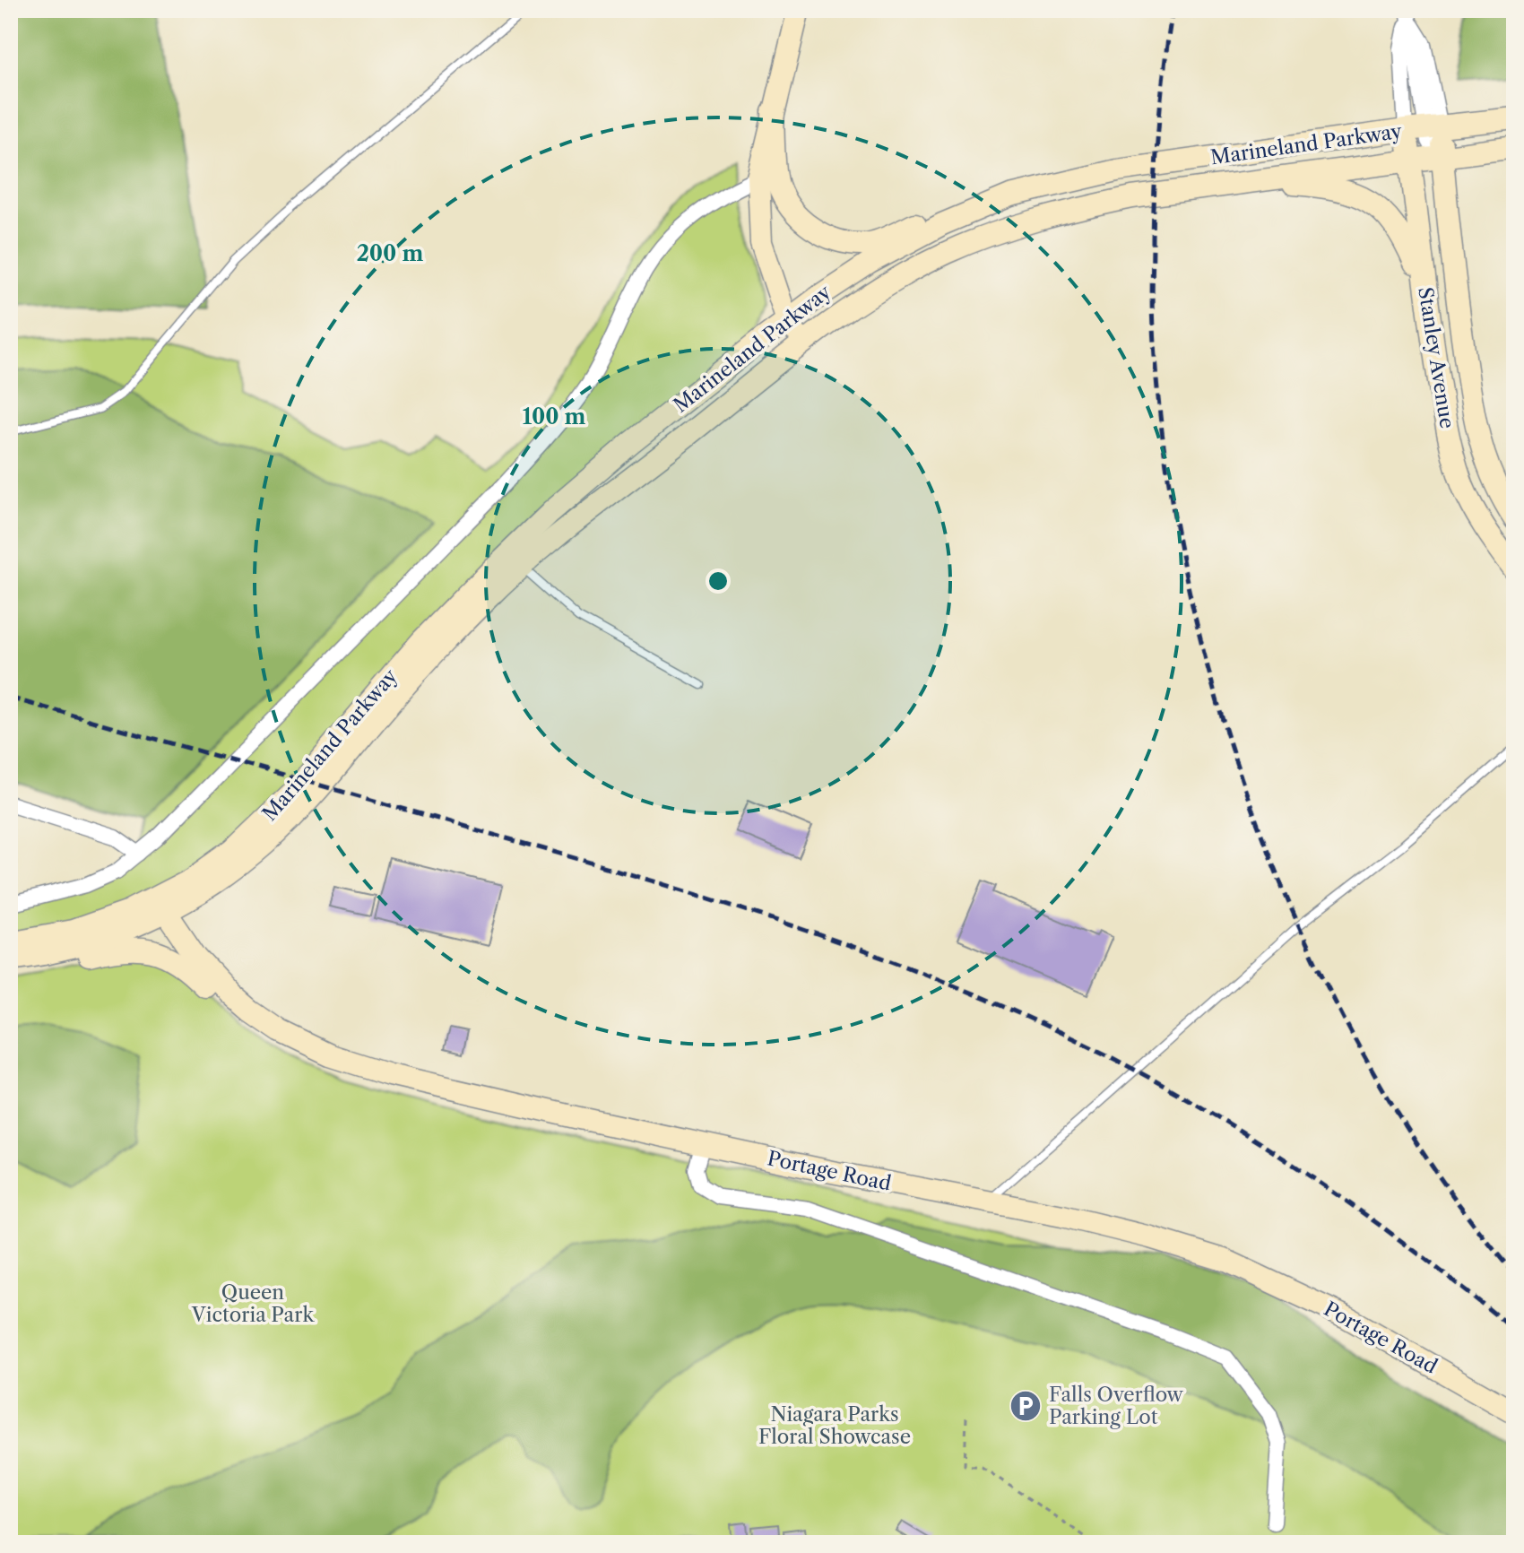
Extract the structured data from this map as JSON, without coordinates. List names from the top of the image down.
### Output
{
  "streets": {
    "main road": ["Marineland Parkway", "Stanley Avenue", "Portage Road"]
  },
  "crossings": [
    ["Marineland Parkway", "Stanley Avenue"],
    ["Marineland Parkway", "Portage Road"]
  ],
  "parks": ["Queen Victoria Park", "Niagara Parks Floral Showcase"],
  "places": {
    "parking": ["Falls Overflow Parking Lot"]
  },
  "rings": ["200 m", "100 m"]
}
